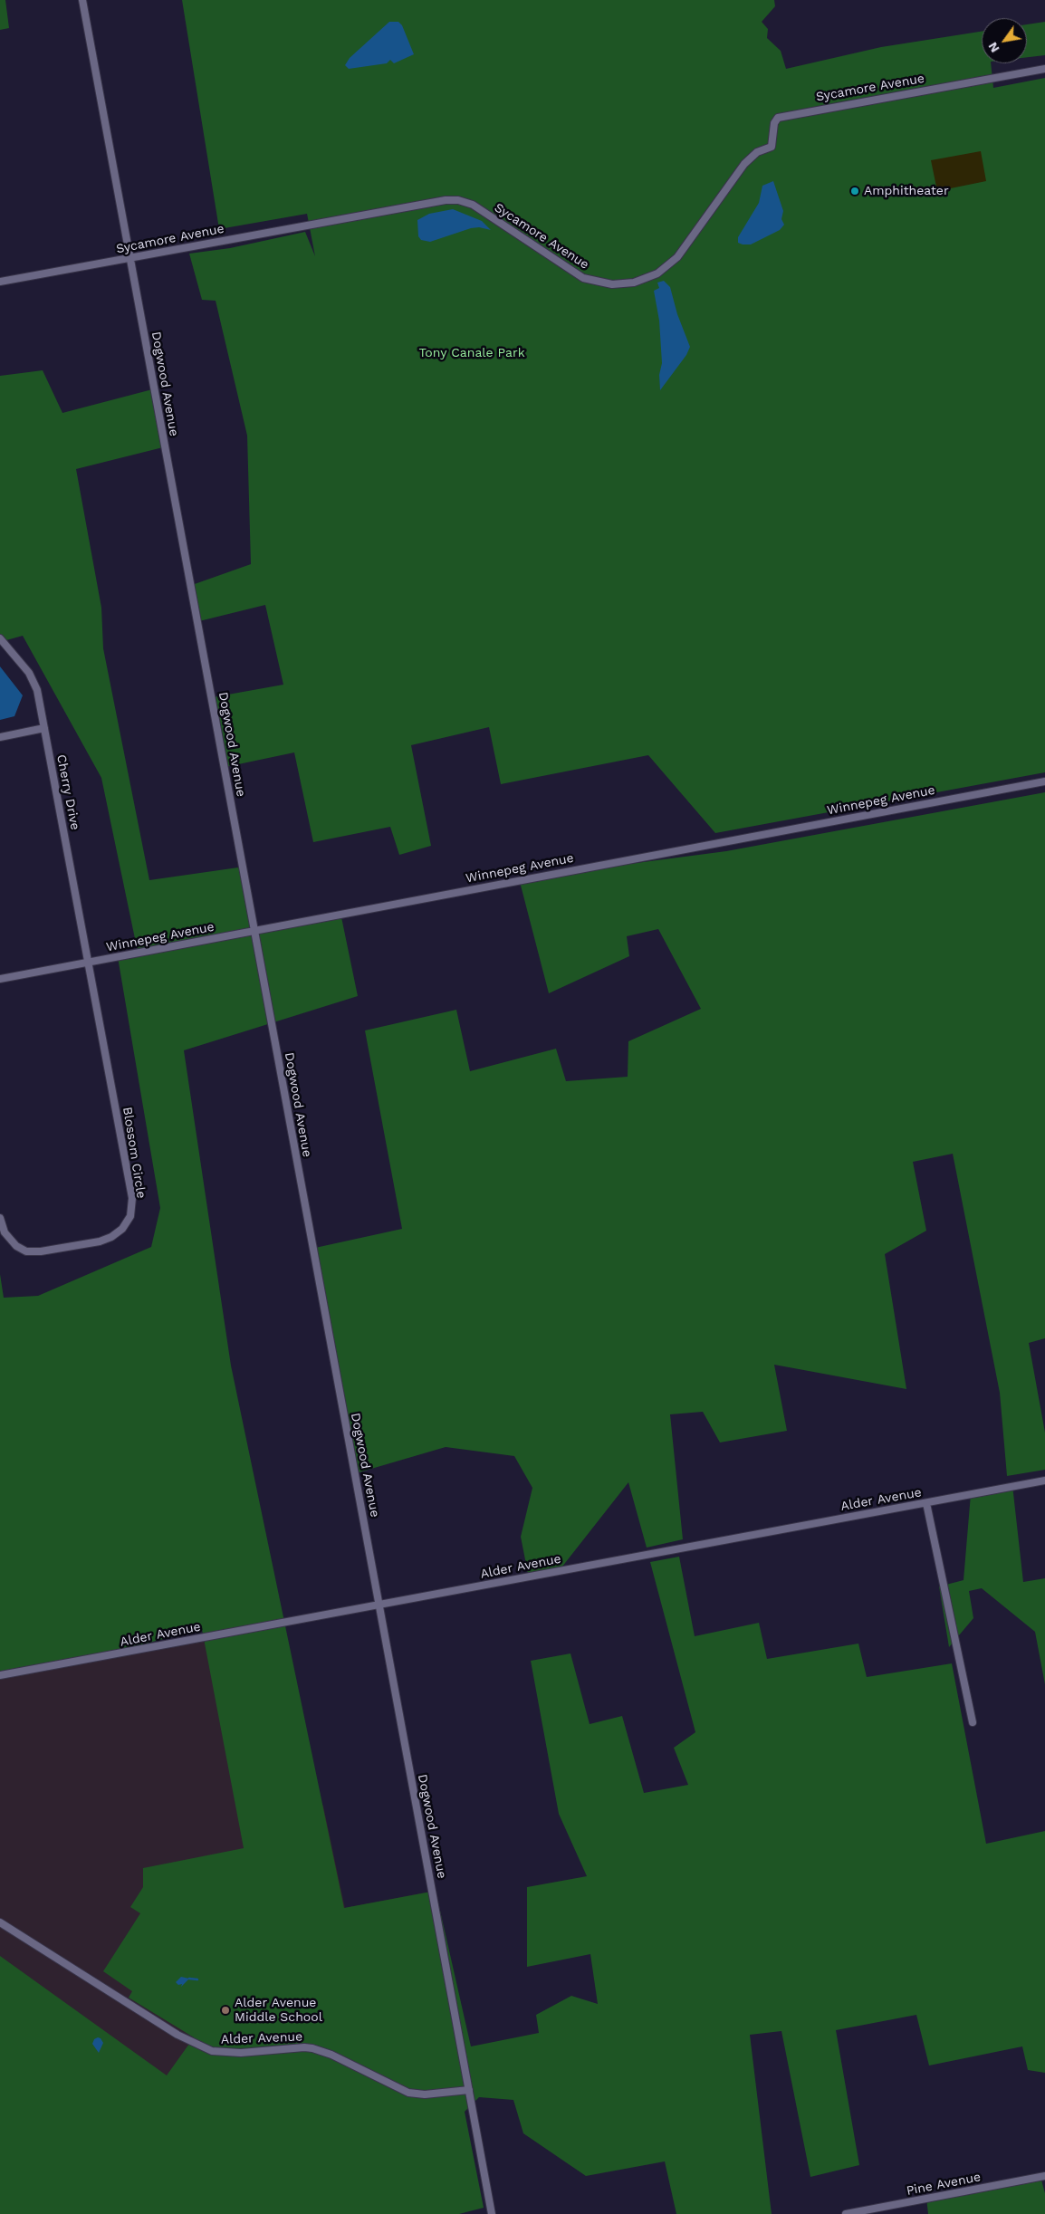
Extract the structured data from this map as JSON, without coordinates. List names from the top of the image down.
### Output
{
  "streets": {
    "street": [
      "Sycamore Avenue",
      "Dogwood Avenue",
      "Cherry Drive",
      "Winnepeg Avenue",
      "Blossom Circle",
      "Alder Avenue",
      "Pine Avenue"
    ]
  },
  "crossings": [
    ["Sycamore Avenue", "Dogwood Avenue"],
    ["Dogwood Avenue", "Winnepeg Avenue"],
    ["Dogwood Avenue", "Alder Avenue"],
    ["Cherry Drive", "Winnepeg Avenue"],
    ["Cherry Drive", "Blossom Circle"],
    ["Winnepeg Avenue", "Blossom Circle"]
  ],
  "parks": ["Tony Canale Park"],
  "places": ["Amphitheater", "Alder Avenue Middle School"],
  "north": "bottom left"
}
